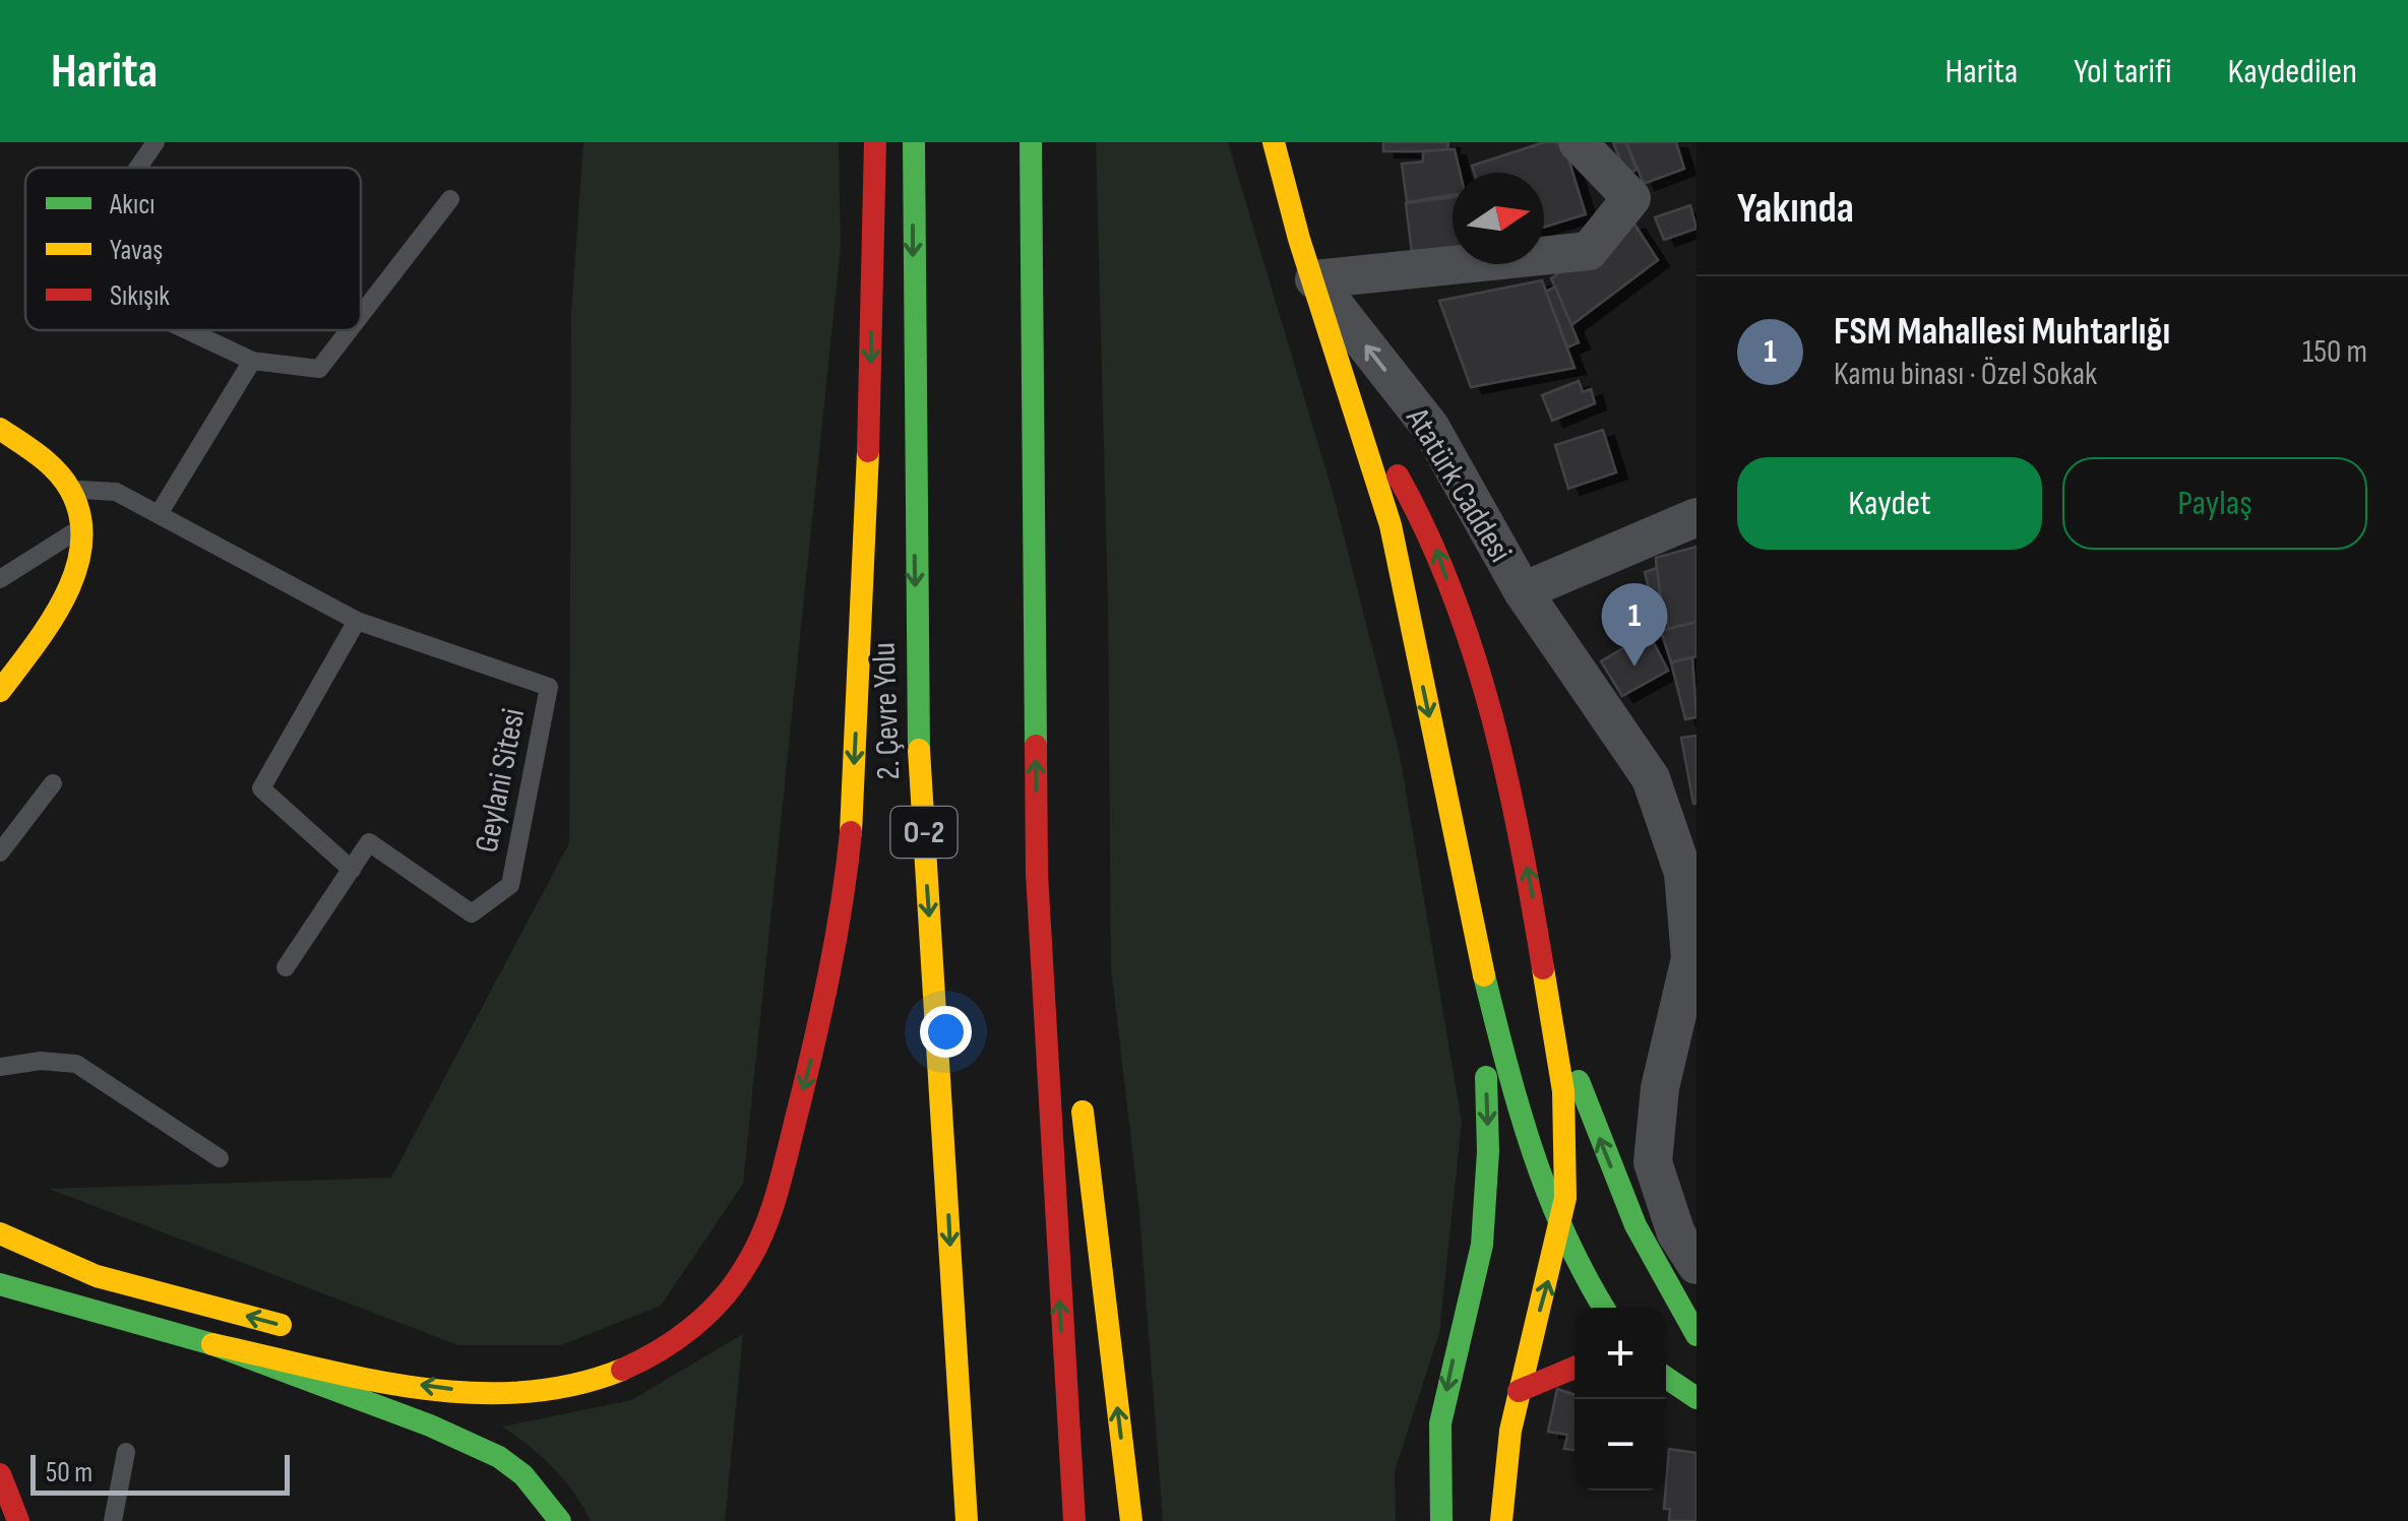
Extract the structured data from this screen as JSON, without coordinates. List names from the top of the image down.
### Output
{
  "streets": {
    "main road": ["2. Çevre Yolu", "O-2"],
    "street": ["Atatürk Caddesi"],
    "lane": ["Geylani Sitesi"]
  },
  "one_way": ["Atatürk Caddesi"],
  "legend": ["Akıcı", "Yavaş", "Sıkışık"],
  "scale_bar": "50 m",
  "north": "right",
  "page": {
    "header": "Harita",
    "nav": ["Harita", "Yol tarifi", "Kaydedilen"],
    "heading": "Yakında",
    "list": [
      {
        "mark": "1",
        "name": "FSM Mahallesi Muhtarlığı",
        "note": "Kamu binası · Özel Sokak",
        "value": "150 m"
      }
    ],
    "buttons": ["Kaydet", "Paylaş"],
    "pins": "1",
    "map_buttons": ["+", "−"],
    "scale": "50 m"
  }
}
